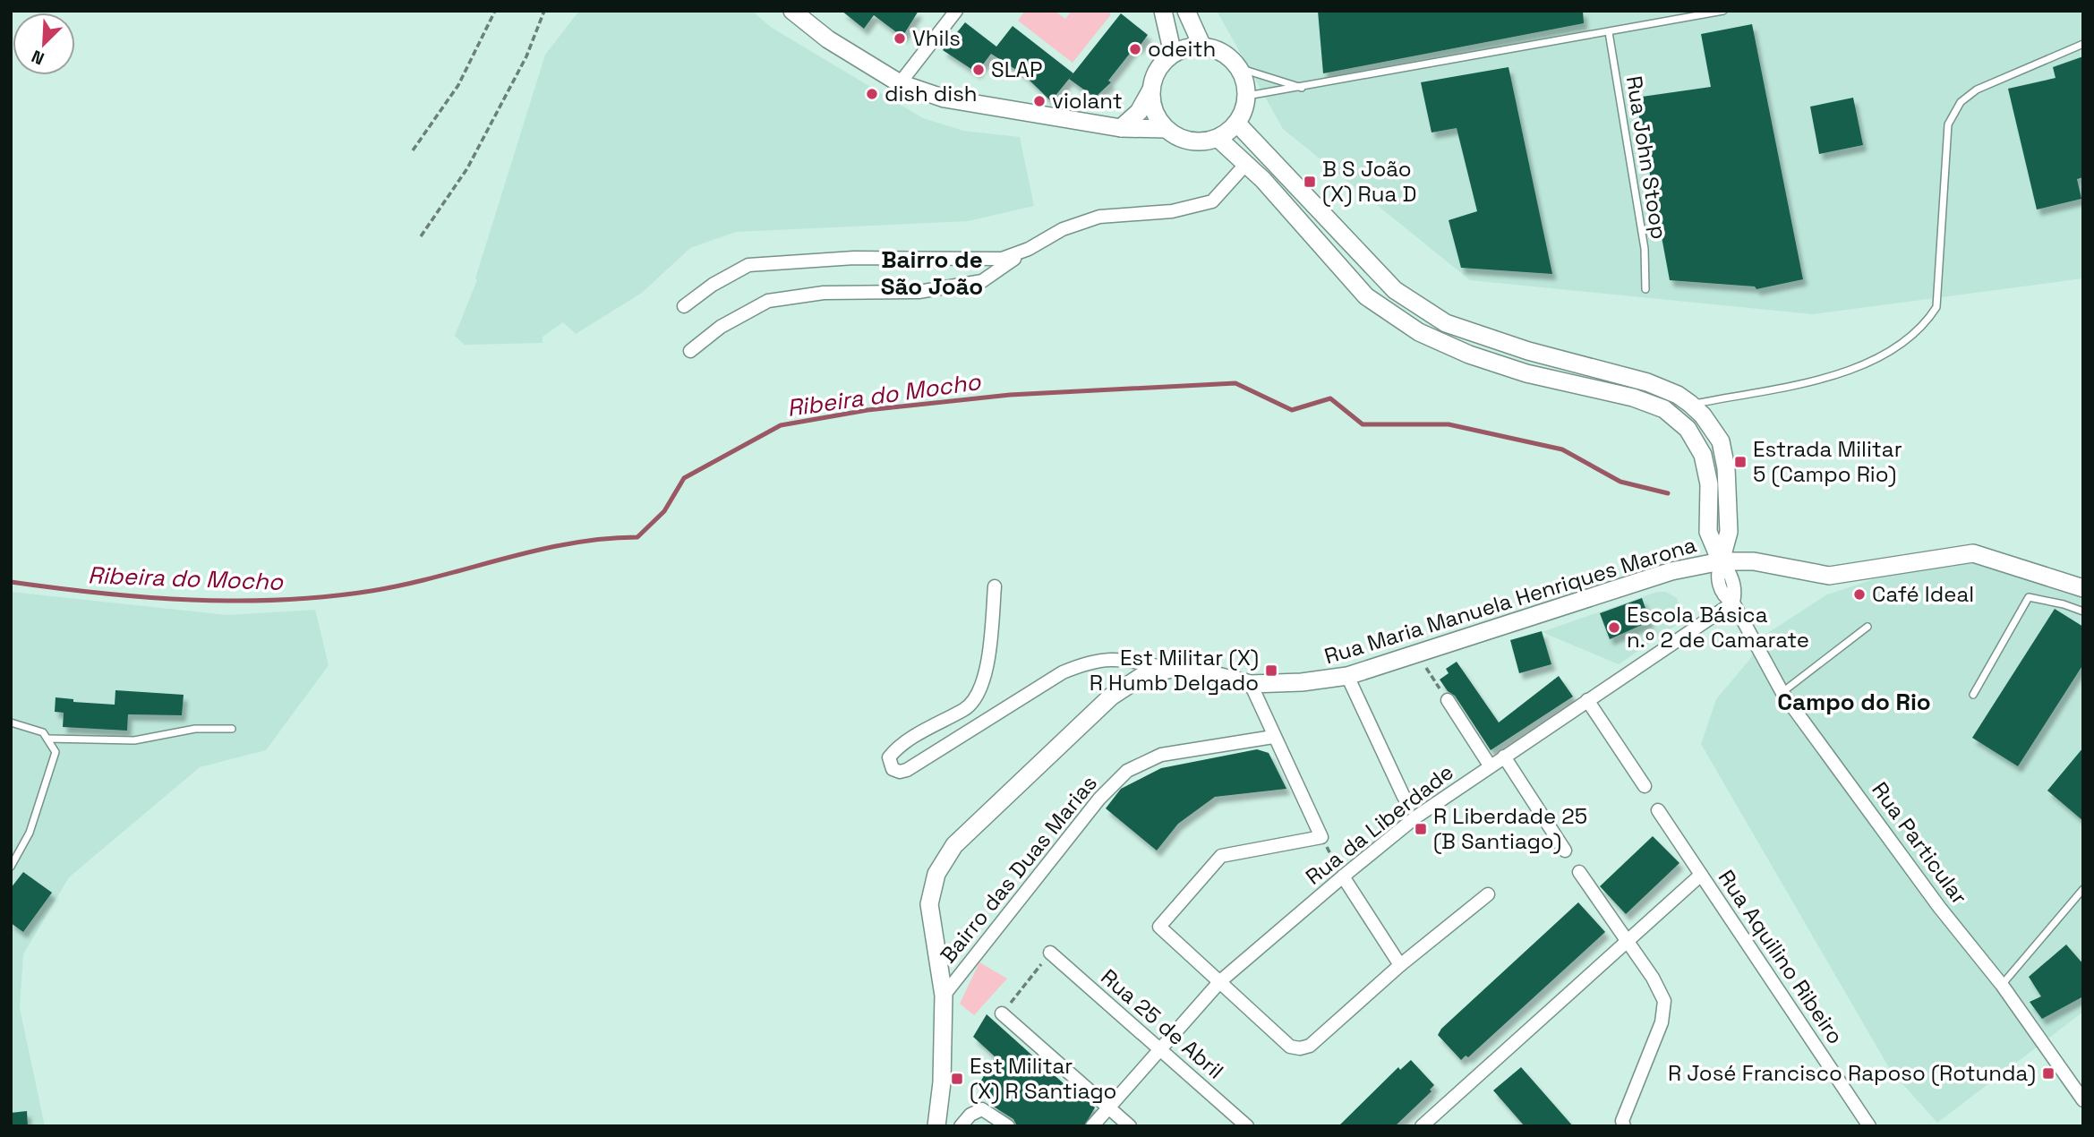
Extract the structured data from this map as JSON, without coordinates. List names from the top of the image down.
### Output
{
  "streets": {
    "street": [
      "Rua Maria Manuela Henriques Marona",
      "Rua da Liberdade",
      "Rua Particular",
      "Bairro das Duas Marias",
      "Rua Aquilino Ribeiro",
      "Rua 25 de Abril"
    ],
    "lane": ["Rua John Stoop"]
  },
  "crossings": [
    ["Rua Maria Manuela Henriques Marona", "Rua Particular"],
    ["Rua Maria Manuela Henriques Marona", "Bairro das Duas Marias"],
    ["Rua da Liberdade", "Rua Particular"],
    ["Rua da Liberdade", "Rua 25 de Abril"]
  ],
  "districts": ["Bairro de São João", "Campo do Rio"],
  "water": ["Ribeira do Mocho"],
  "places": {
    "other": [
      "Vhils",
      "odeith",
      "SLAP",
      "dish dish",
      "violant",
      "Café Ideal",
      "Escola Básica n.º 2 de Camarate"
    ],
    "transit": [
      "B S João (X) Rua D",
      "Estrada Militar 5 (Campo Rio)",
      "Est Militar (X) R Humb Delgado",
      "R Liberdade 25 (B Santiago)",
      "R José Francisco Raposo (Rotunda)",
      "Est Militar (X) R Santiago"
    ]
  },
  "north": "bottom left"
}
